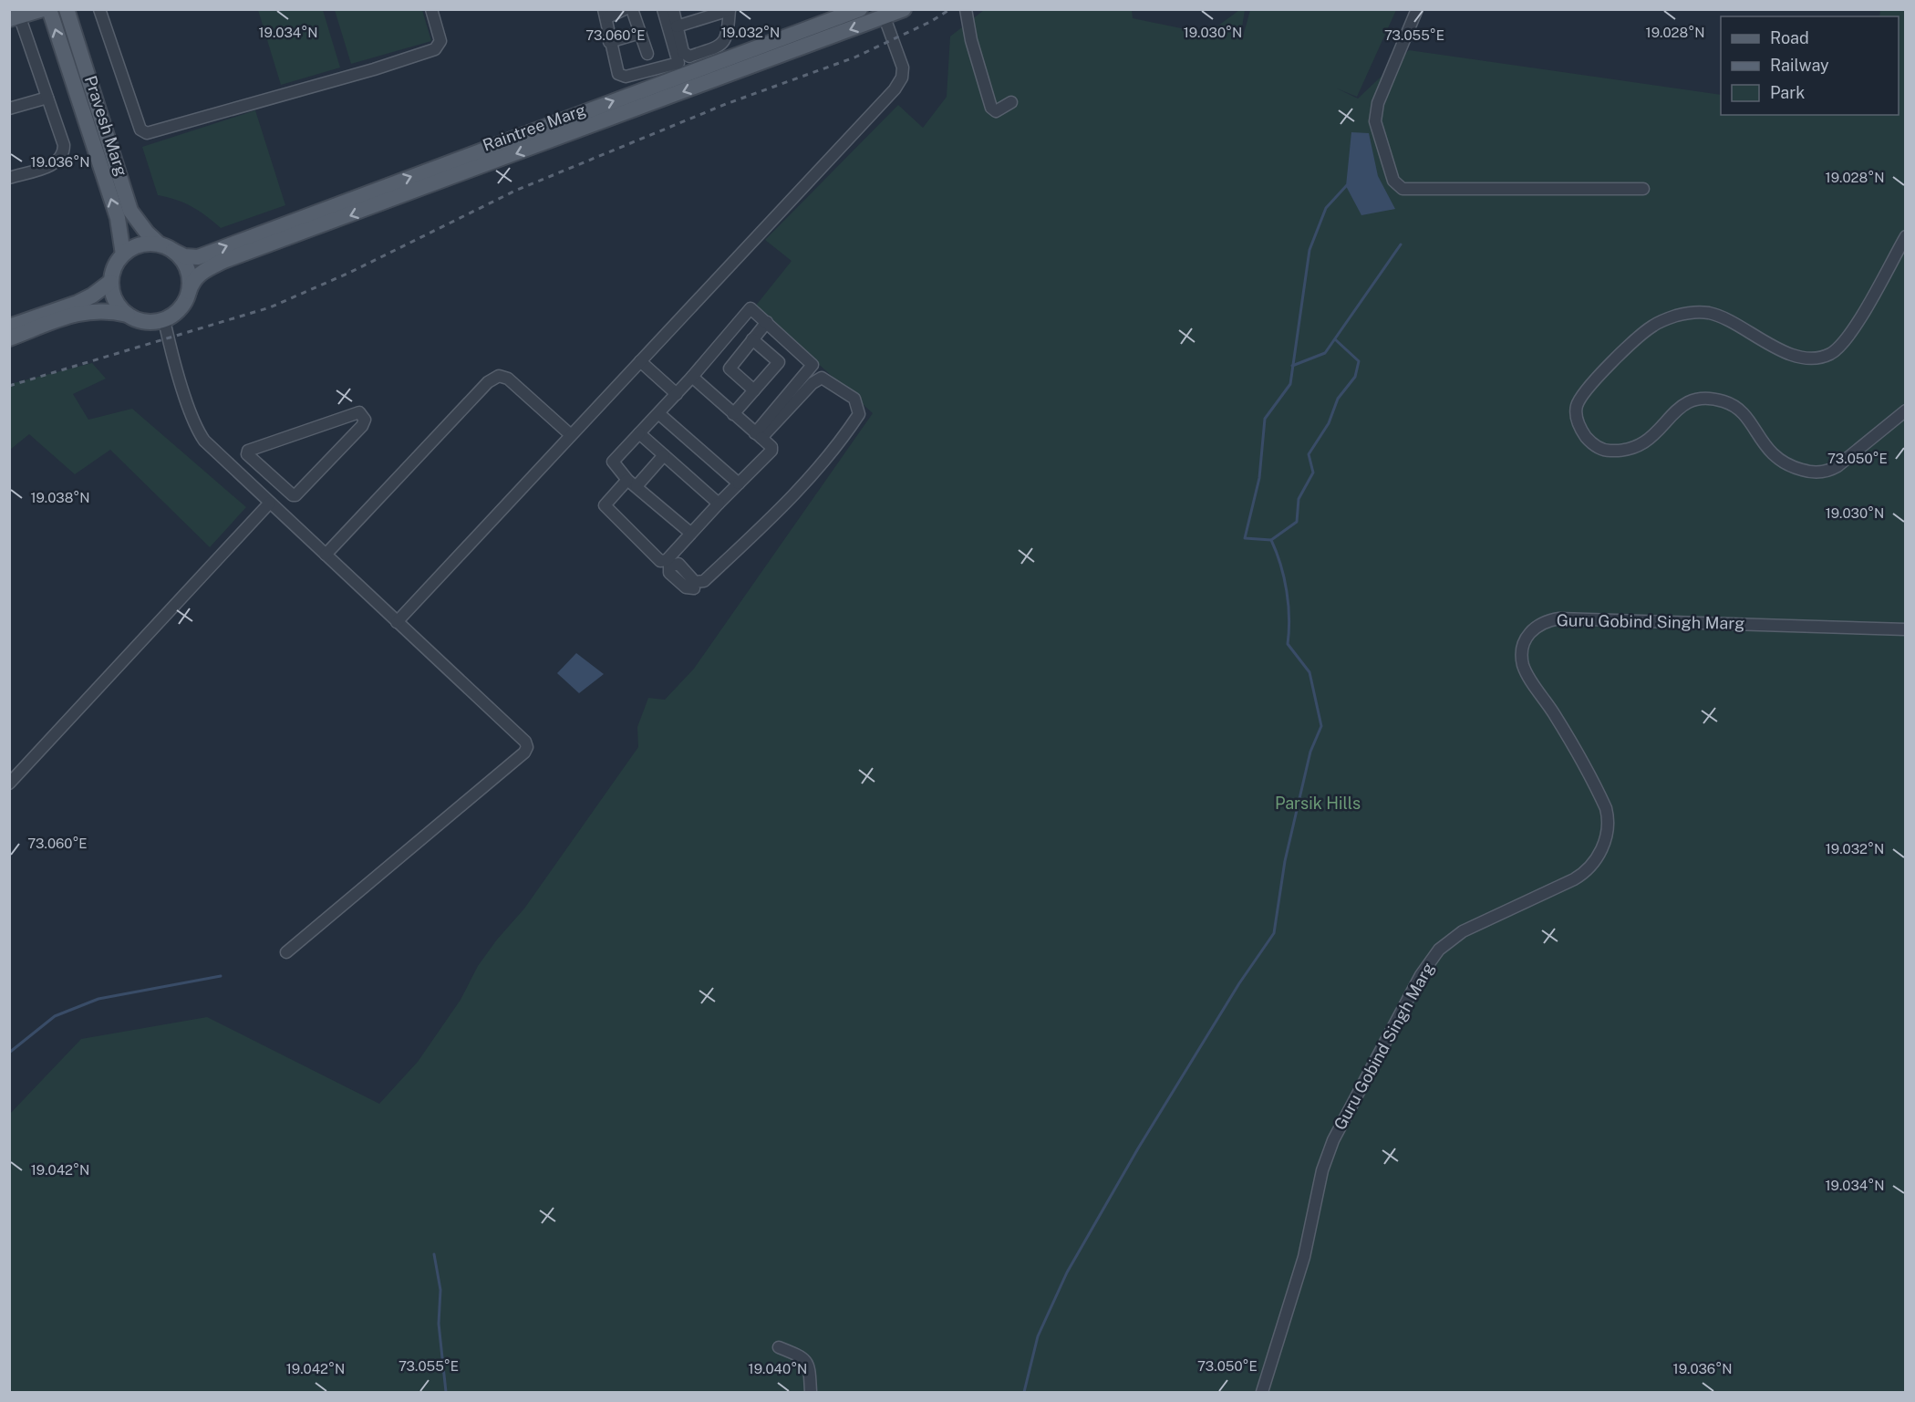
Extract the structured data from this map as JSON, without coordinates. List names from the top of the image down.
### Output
{
  "streets": {
    "main road": ["Pravesh Marg", "Raintree Marg"],
    "street": ["Guru Gobind Singh Marg"]
  },
  "crossings": [
    ["Pravesh Marg", "Raintree Marg"]
  ],
  "parks": ["Parsik Hills"],
  "legend": ["Road", "Railway", "Park"],
  "coordinates": [
    "19.028°N",
    "19.034°N",
    "19.030°N",
    "19.032°N",
    "73.060°E",
    "73.055°E",
    "19.036°N",
    "73.050°E",
    "19.038°N",
    "19.042°N",
    "19.040°N"
  ]
}
